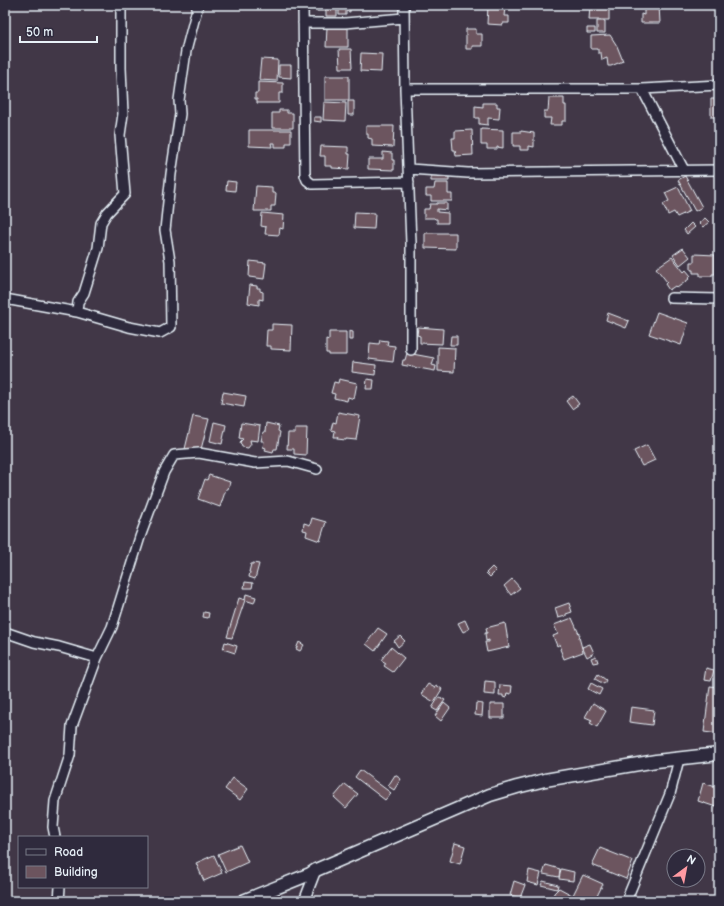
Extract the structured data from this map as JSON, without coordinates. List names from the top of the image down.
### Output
{
  "legend": ["Road", "Building"],
  "scale_bar": "50 m",
  "north": "top right"
}
